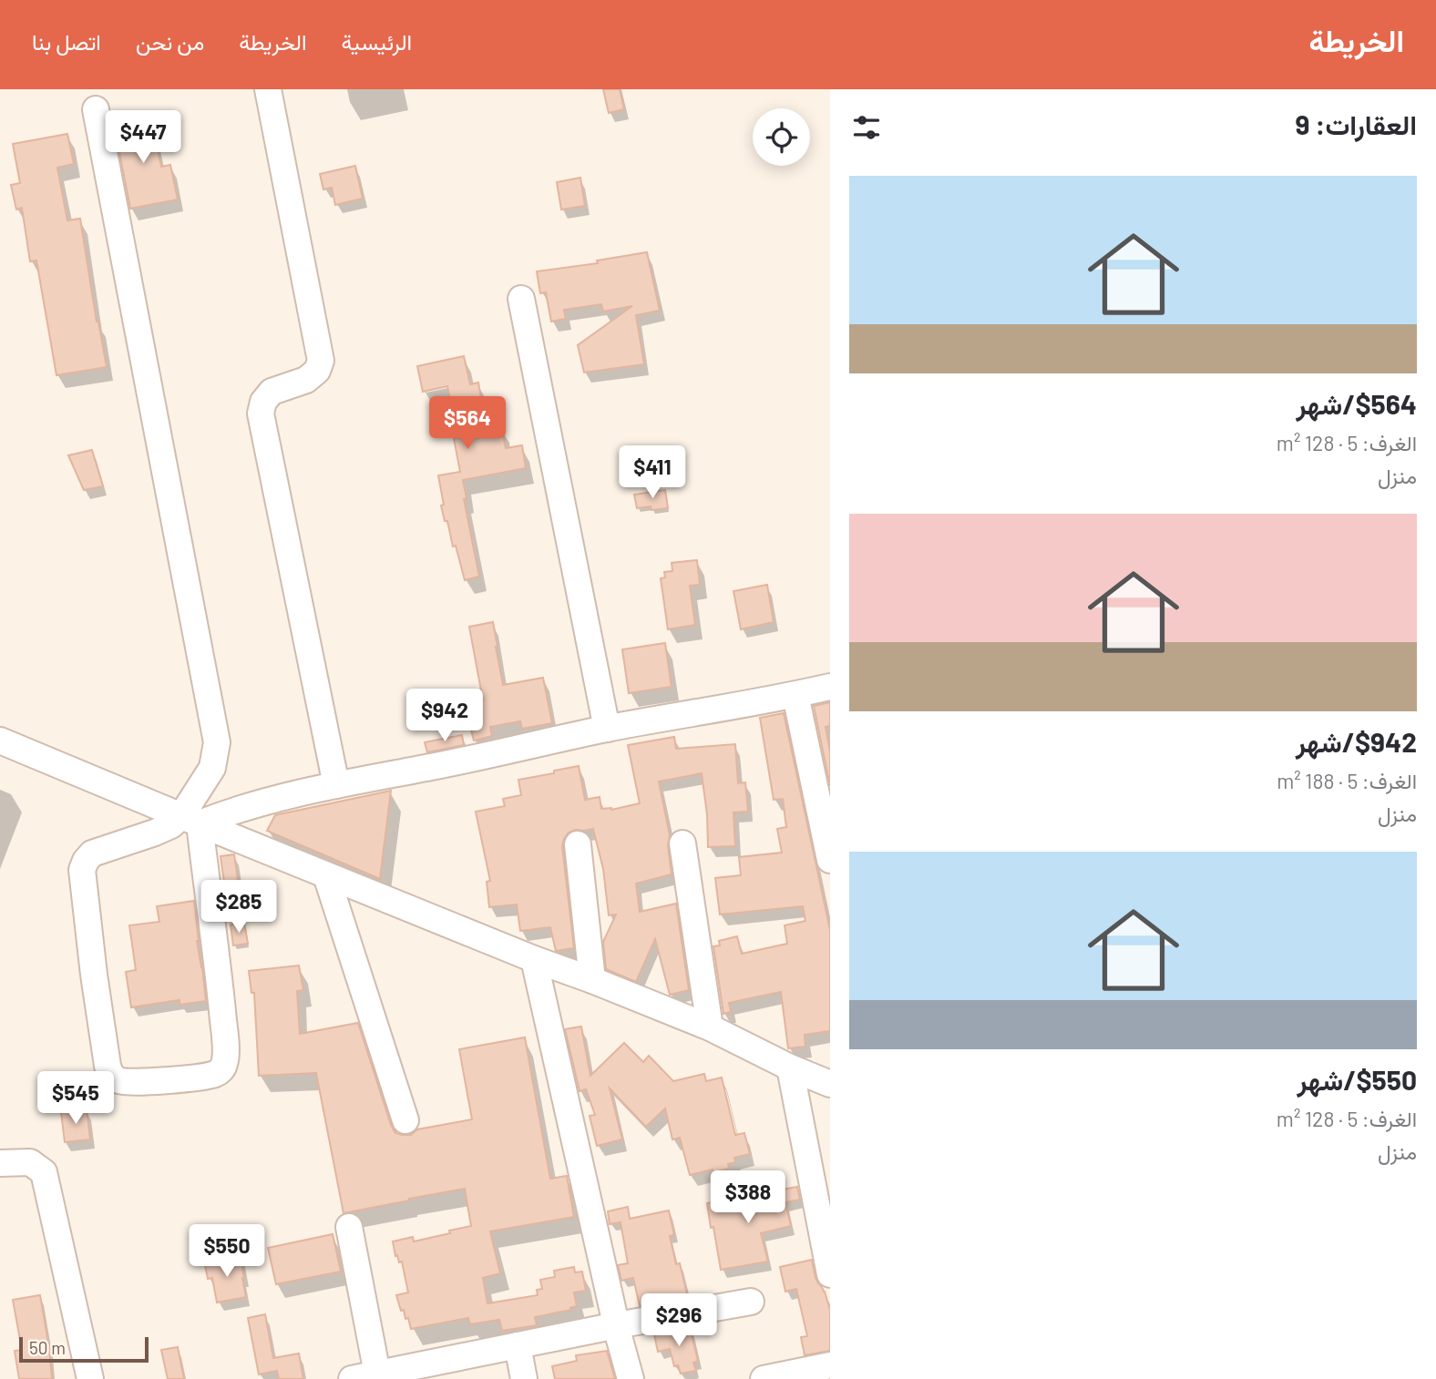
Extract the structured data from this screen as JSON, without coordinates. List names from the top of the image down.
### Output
{
  "scale_bar": "50 m",
  "page": {
    "header": "الخريطة",
    "nav": [
      "الرئيسية",
      "الخريطة",
      "من نحن",
      "اتصل بنا"
    ],
    "heading": "العقارات: 9",
    "price": [
      "$447",
      "$564",
      "$411",
      "$942",
      "$285",
      "$545",
      "$388",
      "$550",
      "$296"
    ],
    "list": [
      {
        "name": "$564/شهر",
        "note": "الغرف: 5 · 128 m² · منزل"
      },
      {
        "name": "$942/شهر",
        "note": "الغرف: 5 · 188 m² · منزل"
      },
      {
        "name": "$550/شهر",
        "note": "الغرف: 5 · 128 m² · منزل"
      }
    ],
    "scale": "50 m"
  }
}
